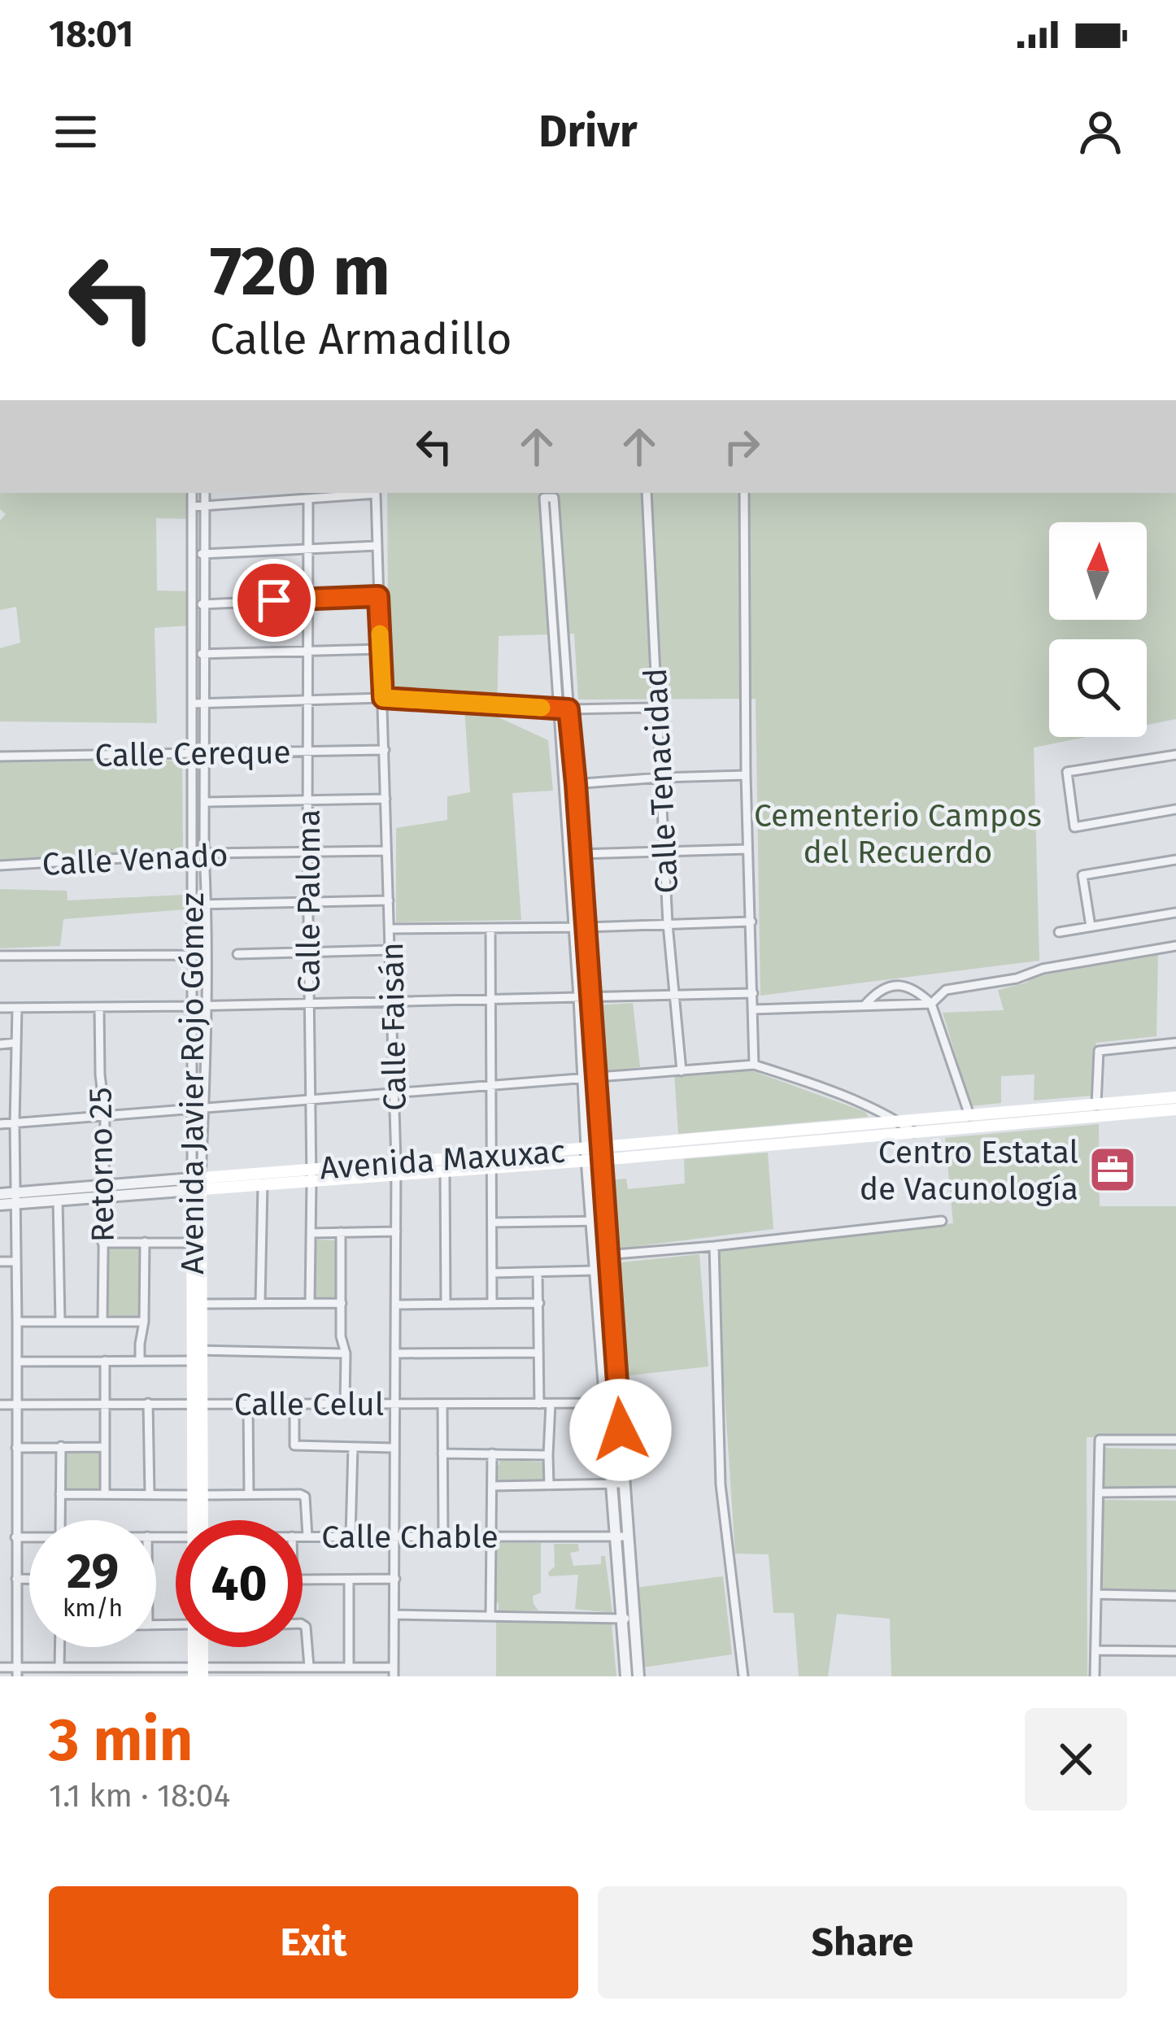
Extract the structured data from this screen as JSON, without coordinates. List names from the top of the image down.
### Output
{
  "streets": {
    "main road": ["Avenida Javier Rojo Gómez", "Avenida Maxuxac"],
    "street": [
      "Calle Cereque",
      "Calle Tenacidad",
      "Calle Venado",
      "Calle Paloma",
      "Calle Faisán",
      "Retorno 25",
      "Calle Celul",
      "Calle Chable"
    ]
  },
  "crossings": [
    ["Calle Cereque", "Calle Paloma"],
    ["Calle Cereque", "Calle Faisán"],
    ["Calle Cereque", "Avenida Javier Rojo Gómez"],
    ["Calle Venado", "Calle Paloma"],
    ["Calle Venado", "Calle Faisán"],
    ["Calle Venado", "Avenida Javier Rojo Gómez"],
    ["Calle Paloma", "Calle Faisán"],
    ["Calle Paloma", "Avenida Maxuxac"],
    ["Calle Faisán", "Avenida Maxuxac"],
    ["Calle Faisán", "Calle Celul"],
    ["Calle Faisán", "Calle Chable"],
    ["Avenida Javier Rojo Gómez", "Avenida Maxuxac"],
    ["Avenida Javier Rojo Gómez", "Calle Celul"],
    ["Avenida Maxuxac", "Retorno 25"]
  ],
  "parks": ["Cementerio Campos del Recuerdo"],
  "places": {
    "office": ["Centro Estatal de Vacunología"]
  },
  "north": "top",
  "page": {
    "status": "18:01",
    "header": "Drivr",
    "turn": ["720 m", "Calle Armadillo"],
    "speed": "29 km/h",
    "limit": "40",
    "heading": ["3 min", "1.1 km · 18:04"],
    "buttons": ["Exit", "Share"]
  }
}
